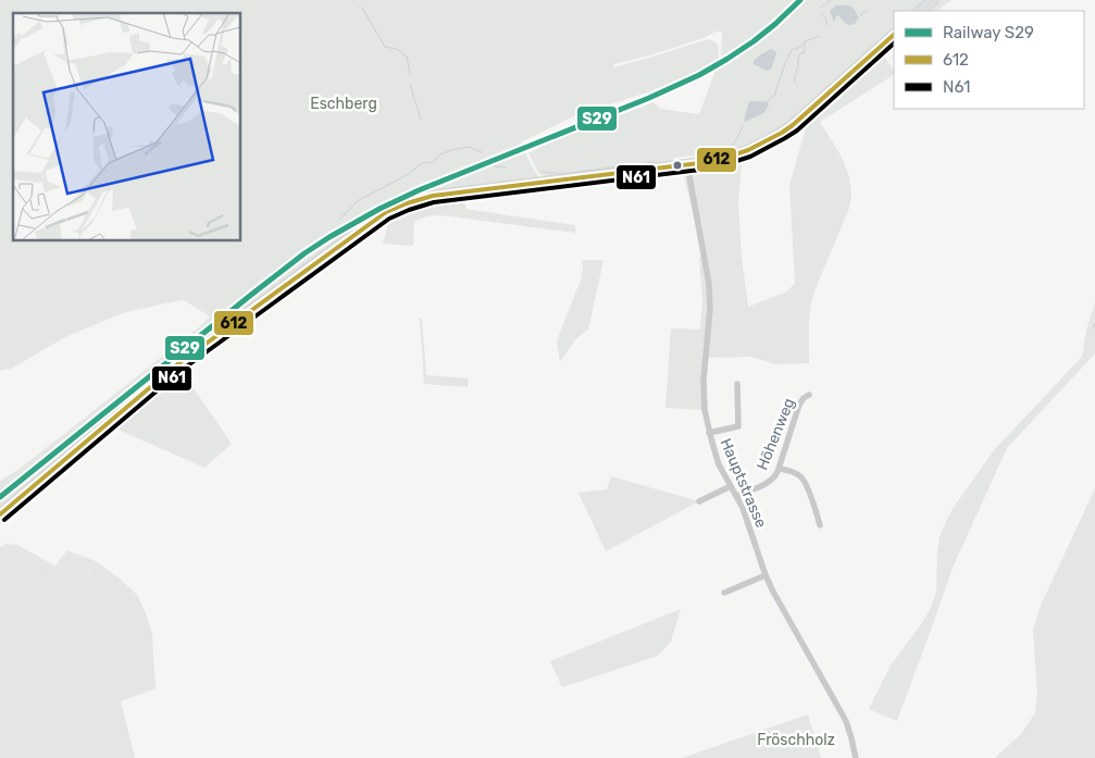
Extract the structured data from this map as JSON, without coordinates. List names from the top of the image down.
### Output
{
  "streets": {
    "street": ["Höhenweg", "Hauptstrasse"]
  },
  "crossings": [
    ["Höhenweg", "Hauptstrasse"]
  ],
  "parks": ["Eschberg", "Fröschholz"],
  "lines": ["rail line S29", "transit line 612", "transit line N61"],
  "legend": ["Railway S29", "612", "N61"]
}
